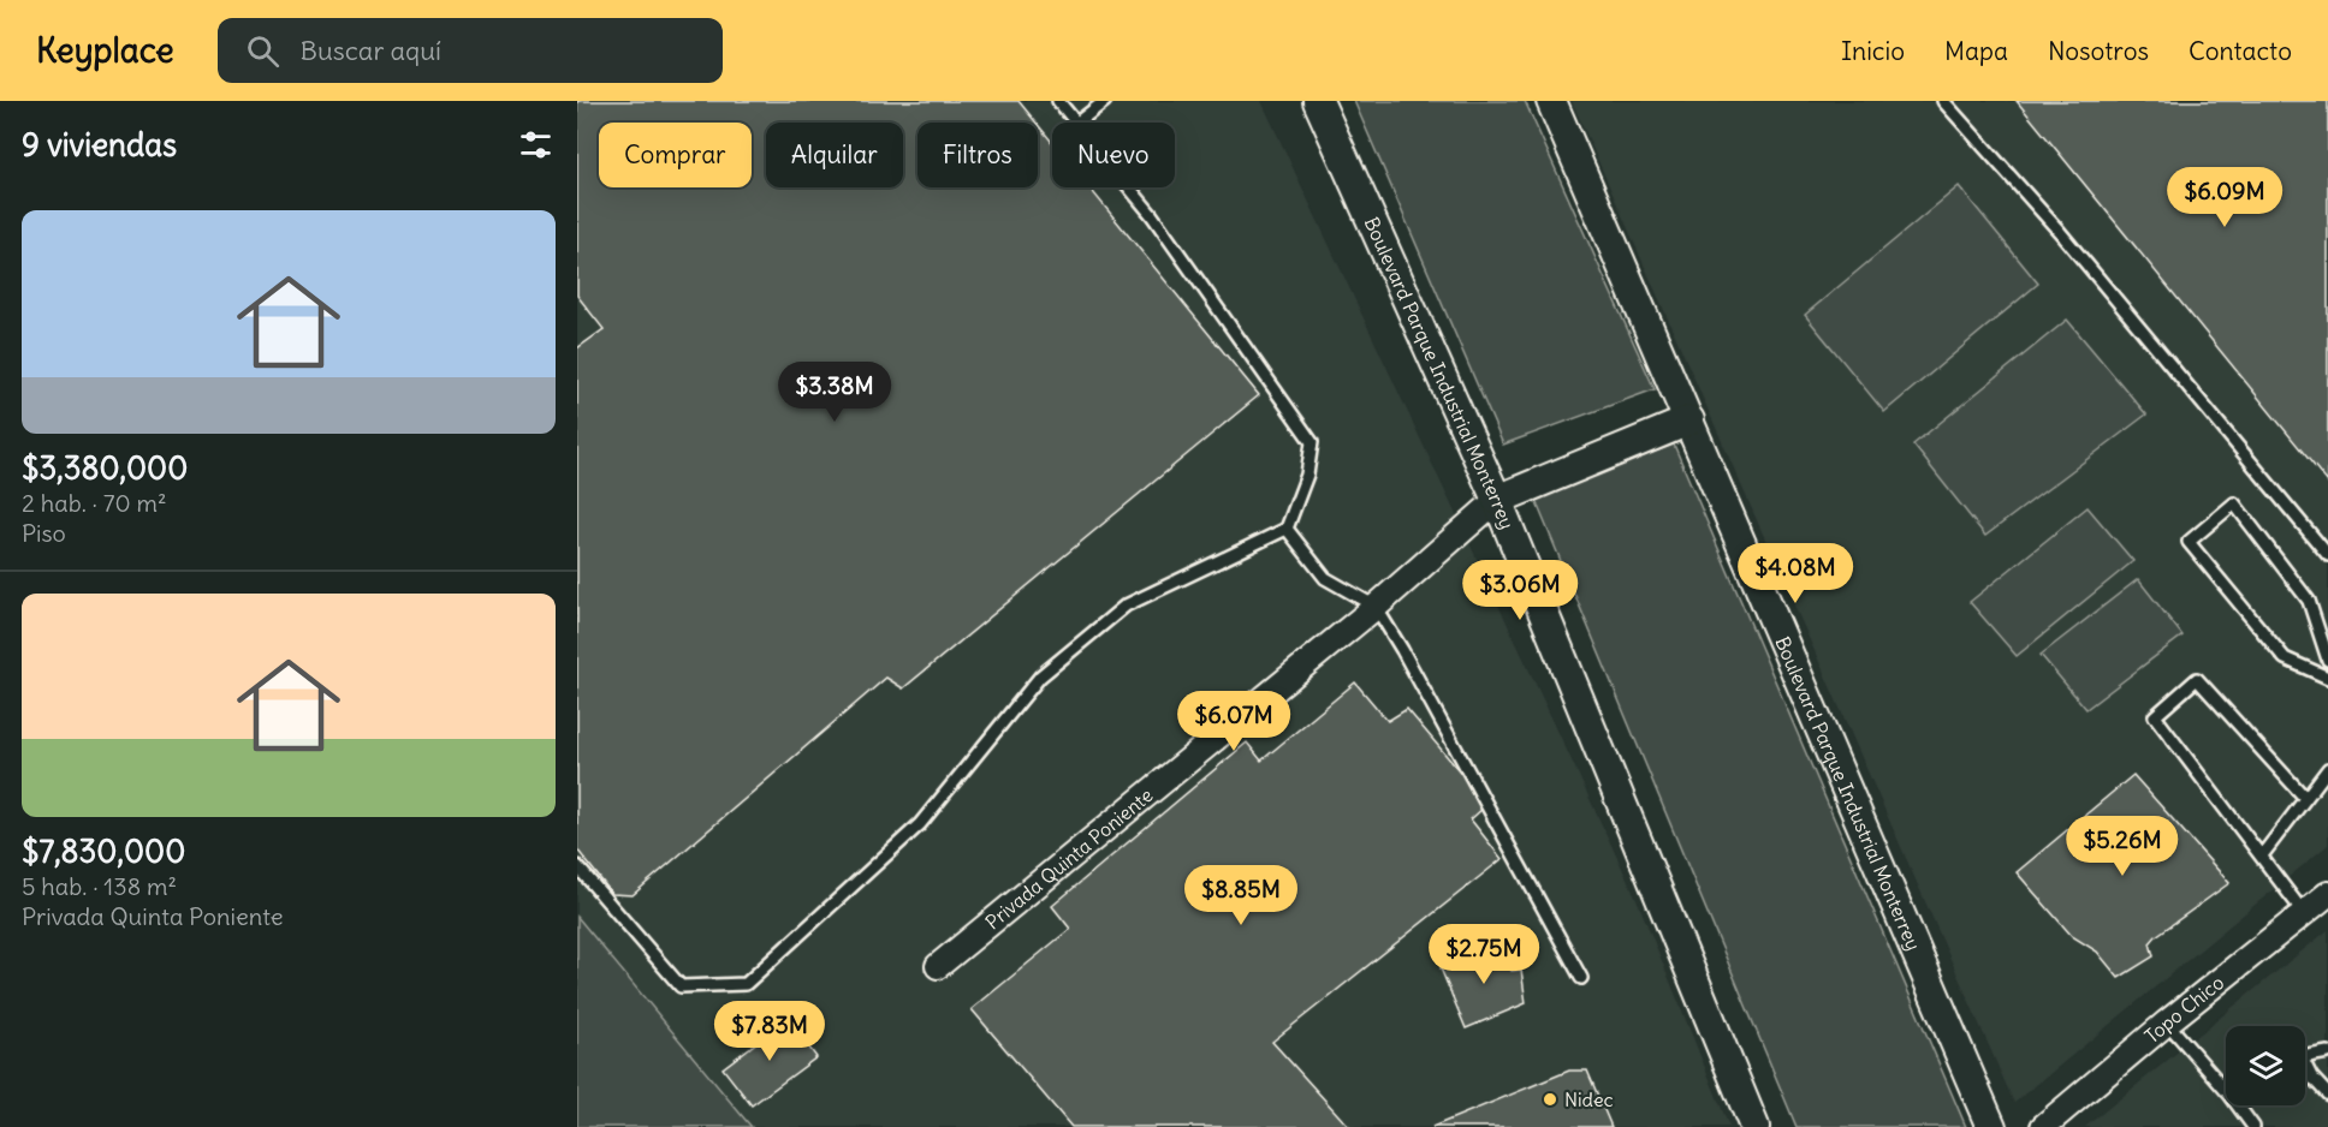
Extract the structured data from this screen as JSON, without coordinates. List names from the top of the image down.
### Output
{
  "streets": {
    "street": ["Boulevard Parque Industrial Monterrey", "Privada Quinta Poniente", "Topo Chico"]
  },
  "crossings": [
    ["Boulevard Parque Industrial Monterrey", "Privada Quinta Poniente"]
  ],
  "places": ["Nidec"],
  "page": {
    "header": "Keyplace",
    "search": "Buscar aquí",
    "nav": [
      "Inicio",
      "Mapa",
      "Nosotros",
      "Contacto"
    ],
    "heading": "9 viviendas",
    "chip": [
      "Comprar",
      "Alquilar",
      "Filtros",
      "Nuevo"
    ],
    "price": [
      "$6.09M",
      "$3.38M",
      "$4.08M",
      "$3.06M",
      "$6.07M",
      "$5.26M",
      "$8.85M",
      "$2.75M",
      "$7.83M"
    ],
    "list": [
      {
        "name": "$3,380,000",
        "note": "2 hab. · 70 m² · Piso"
      },
      {
        "name": "$7,830,000",
        "note": "5 hab. · 138 m² · Privada Quinta Poniente"
      }
    ]
  }
}
